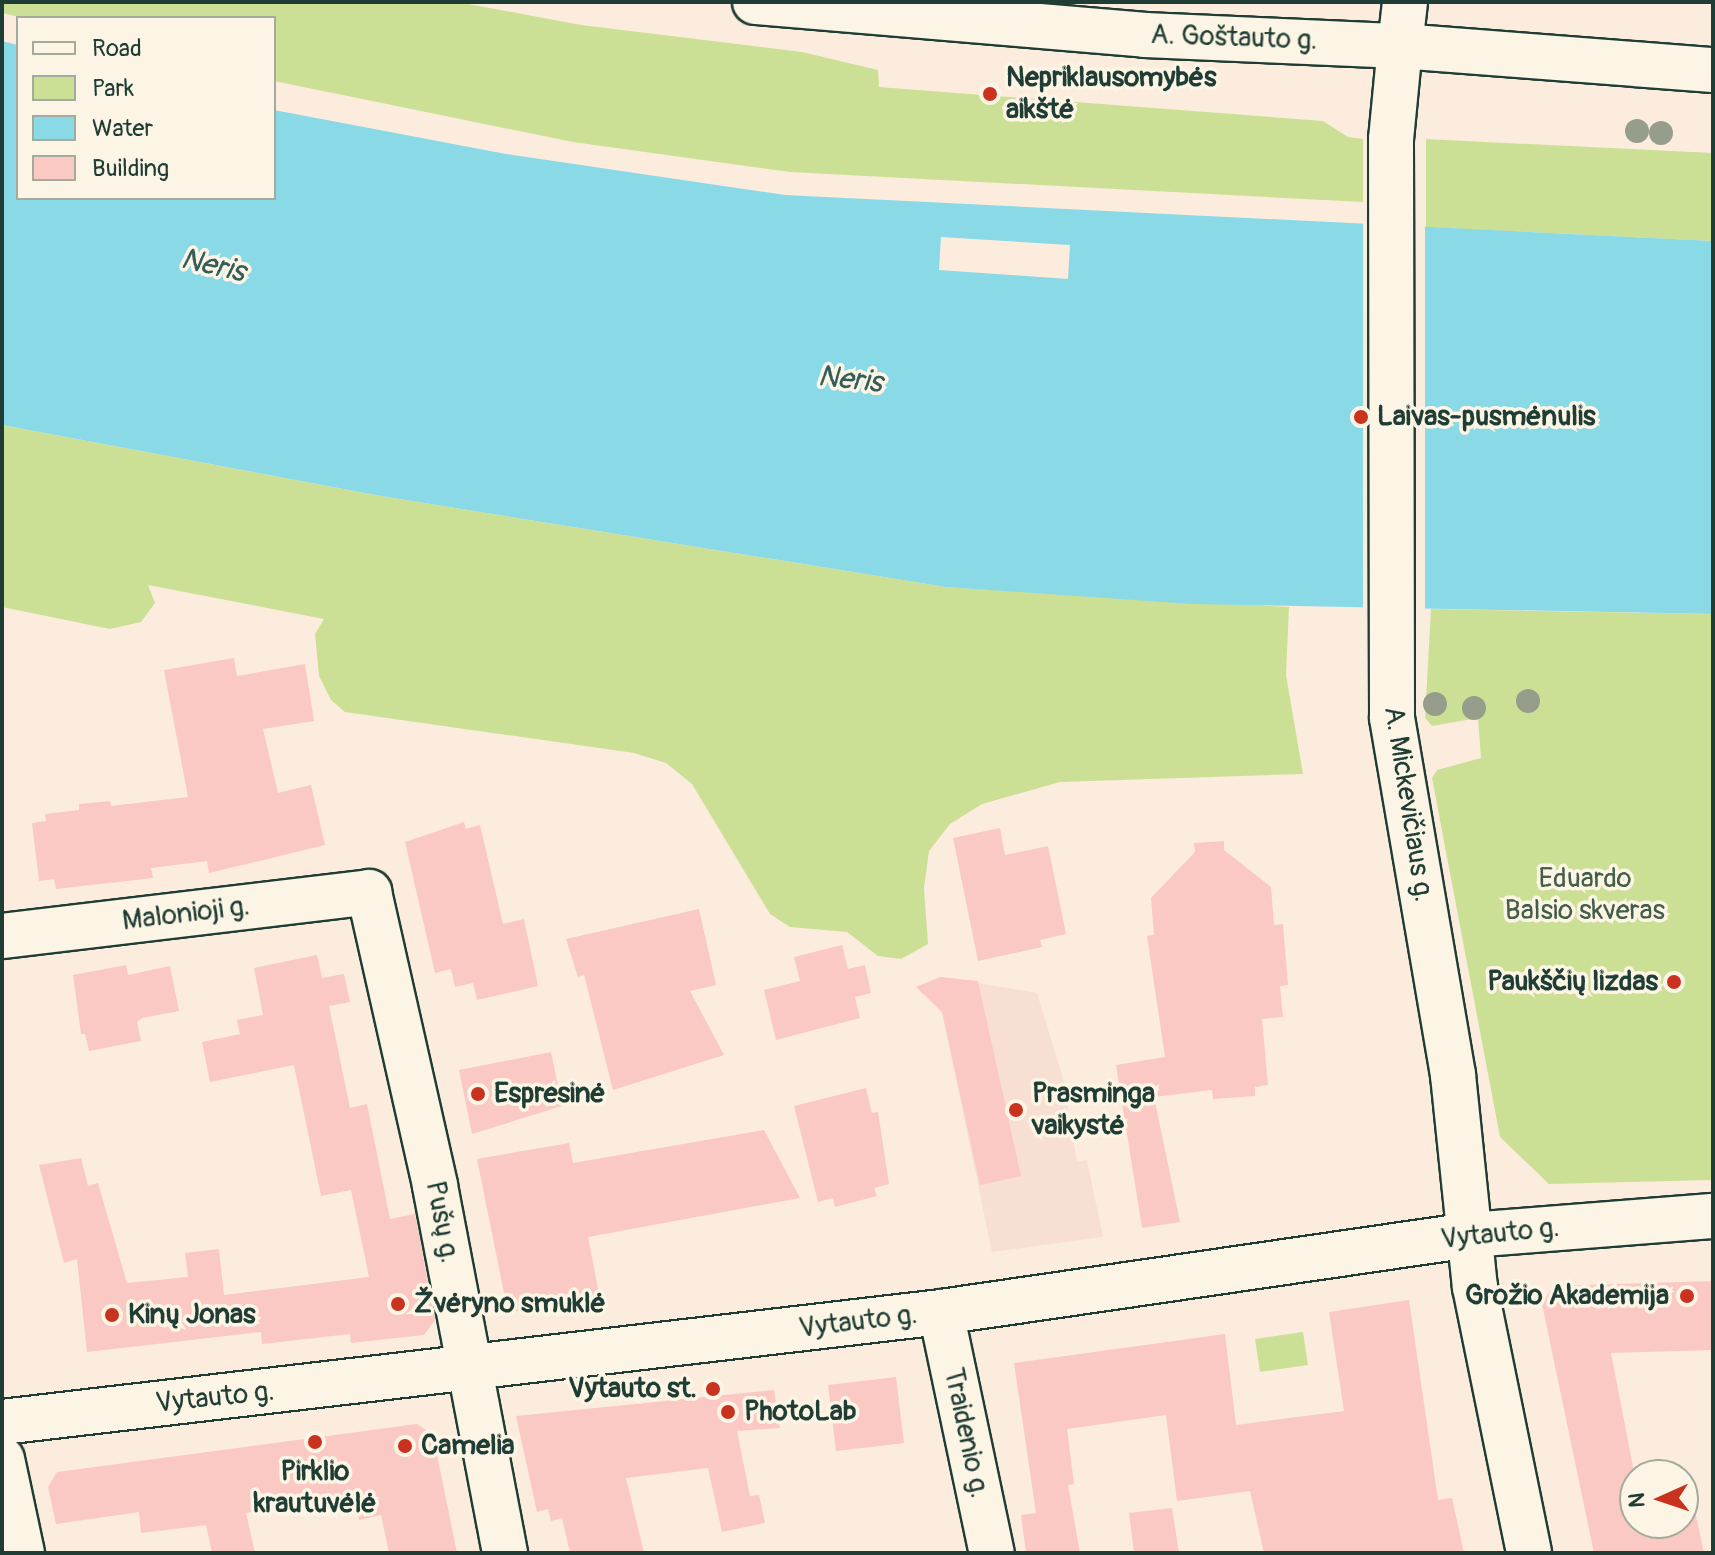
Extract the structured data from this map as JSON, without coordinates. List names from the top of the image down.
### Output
{
  "streets": {
    "street": [
      "A. Goštauto g.",
      "A. Mickevičiaus g.",
      "Malonioji g.",
      "Pušų g.",
      "Vytauto g.",
      "Traidenio g."
    ]
  },
  "crossings": [
    ["A. Goštauto g.", "A. Mickevičiaus g."],
    ["A. Mickevičiaus g.", "Vytauto g."],
    ["Malonioji g.", "Pušų g."],
    ["Pušų g.", "Vytauto g."],
    ["Vytauto g.", "Traidenio g."]
  ],
  "water": ["Neris"],
  "parks": ["Eduardo Balsio skveras"],
  "places": [
    "Nepriklausomybės aikštė",
    "Laivas-pusmėnulis",
    "Paukščių lizdas",
    "Espresinė",
    "Prasminga vaikystė",
    "Grožio Akademija",
    "Žvėryno smuklė",
    "Kinų Jonas",
    "Vytauto st.",
    "PhotoLab",
    "Pirklio krautuvėlė",
    "Camelia"
  ],
  "legend": [
    "Road",
    "Park",
    "Water",
    "Building"
  ],
  "north": "left"
}
